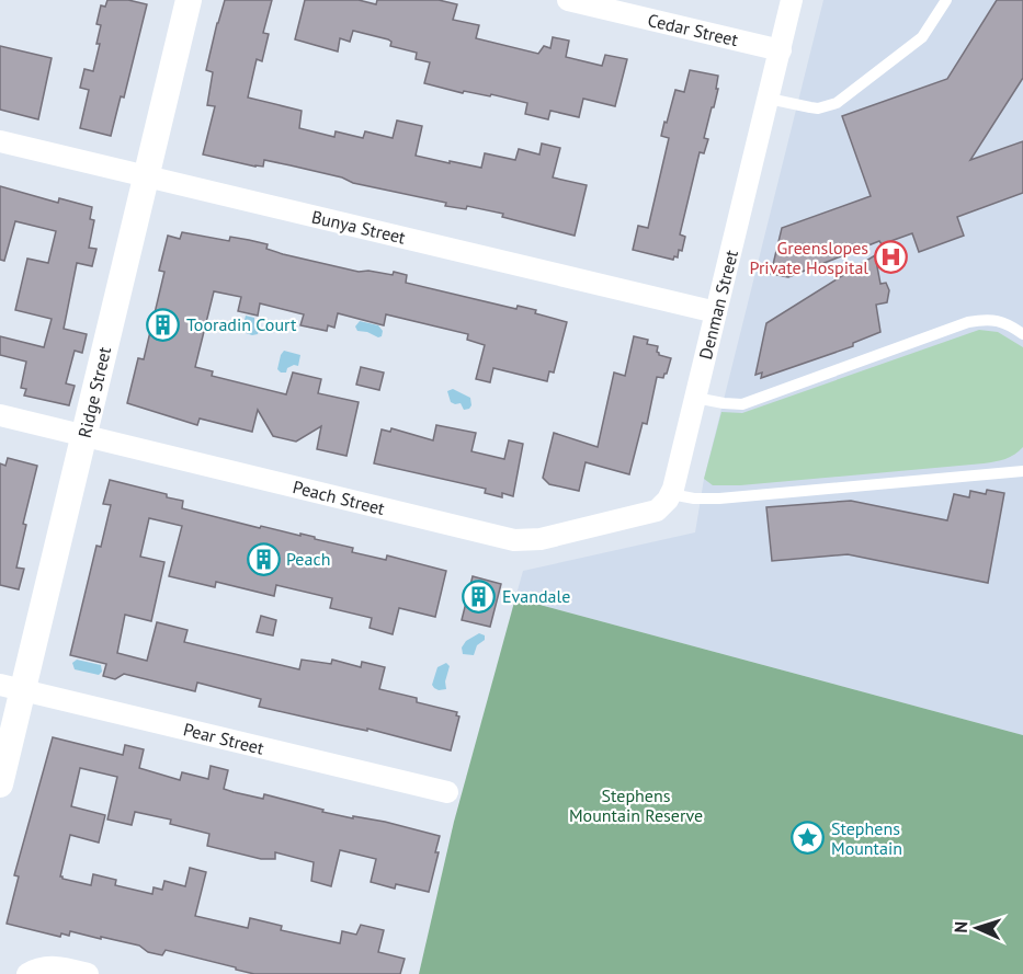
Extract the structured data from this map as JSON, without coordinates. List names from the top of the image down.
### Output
{
  "streets": {
    "street": [
      "Cedar Street",
      "Bunya Street",
      "Denman Street",
      "Ridge Street",
      "Peach Street",
      "Pear Street"
    ]
  },
  "crossings": [
    ["Cedar Street", "Denman Street"],
    ["Bunya Street", "Denman Street"],
    ["Bunya Street", "Ridge Street"],
    ["Denman Street", "Peach Street"],
    ["Ridge Street", "Peach Street"],
    ["Ridge Street", "Pear Street"]
  ],
  "parks": ["Stephens Mountain Reserve"],
  "places": {
    "hospital": ["Greenslopes Private Hospital"],
    "building": ["Tooradin Court", "Peach", "Evandale"],
    "place": ["Stephens Mountain"]
  },
  "north": "left"
}
